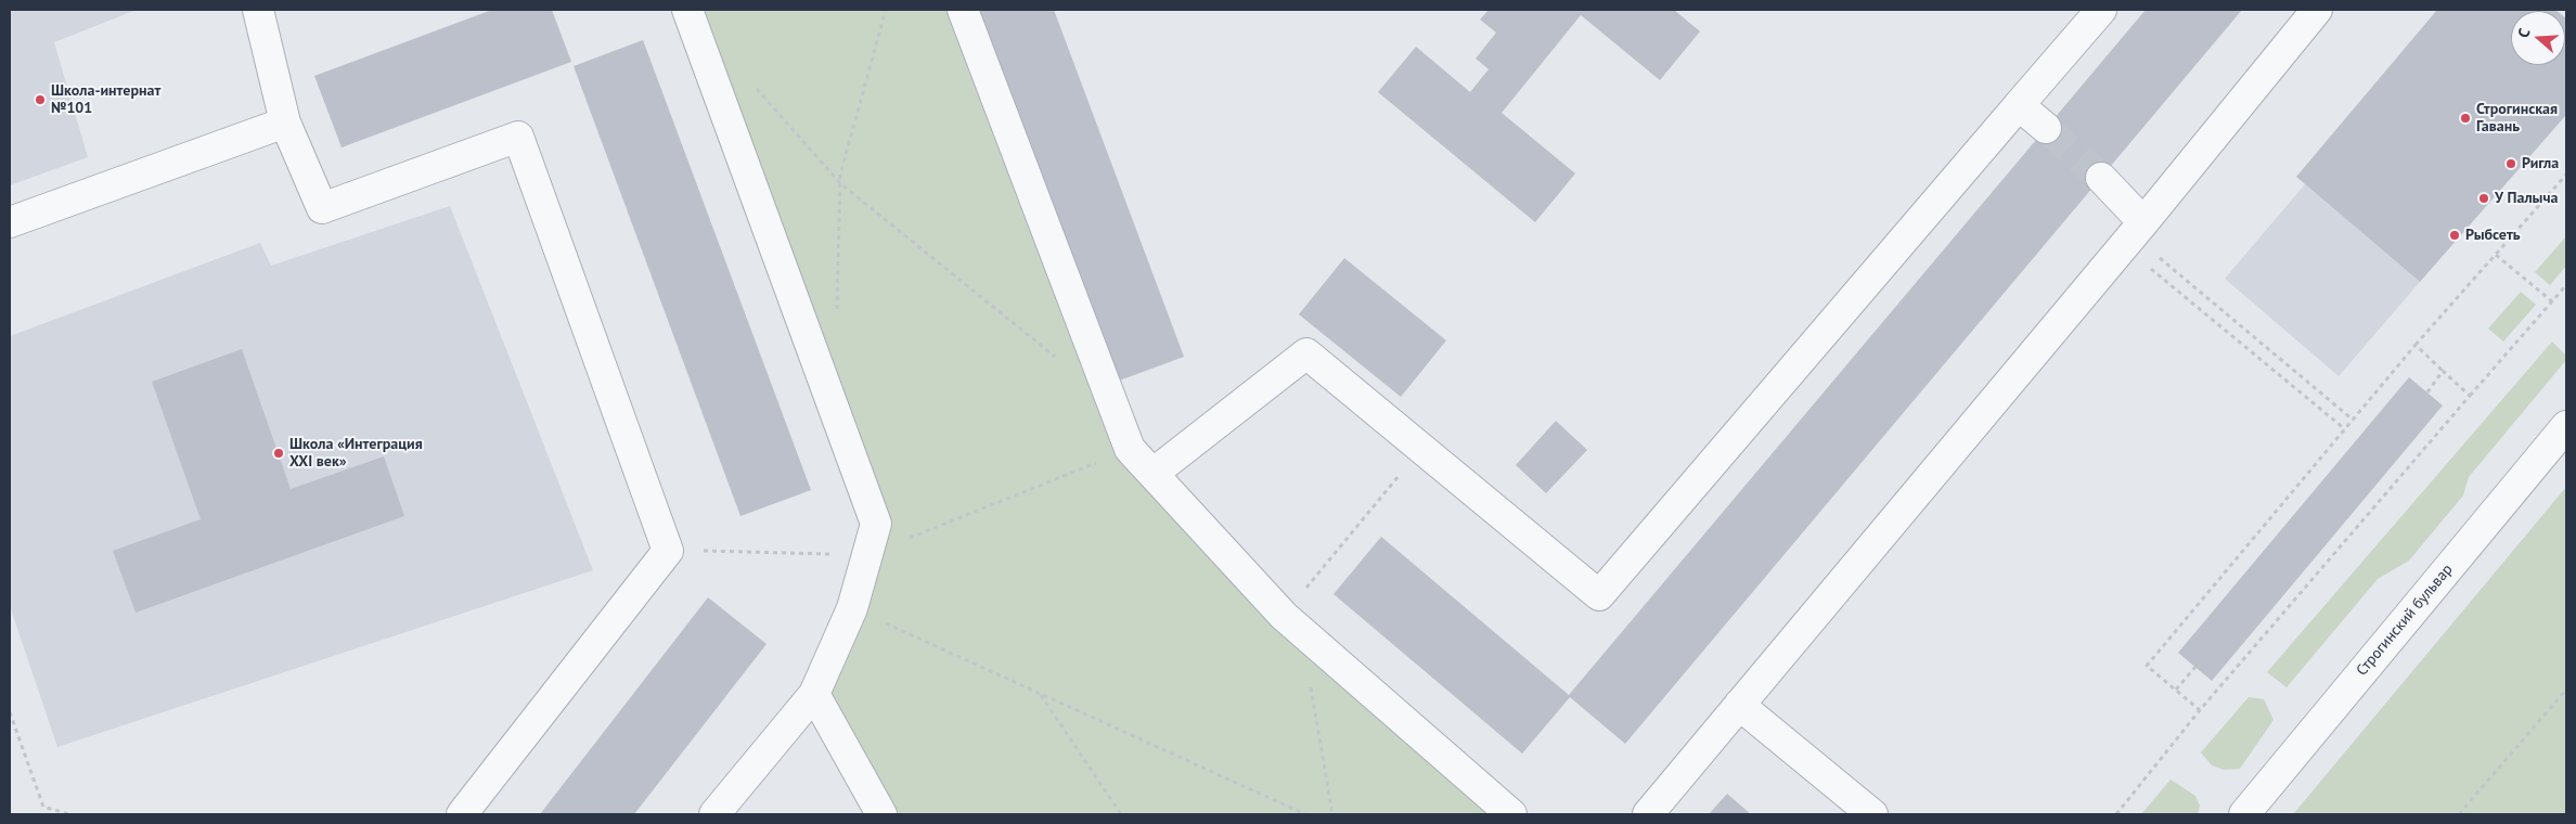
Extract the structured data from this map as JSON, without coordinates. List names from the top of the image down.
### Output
{
  "streets": {
    "street": ["Строгинский бульвар"]
  },
  "places": [
    "Школа-интернат №101",
    "Строгинская Гавань",
    "Ригла",
    "У Палыча",
    "Рыбсеть",
    "Школа «Интеграция XXI век»"
  ],
  "north": "left"
}
